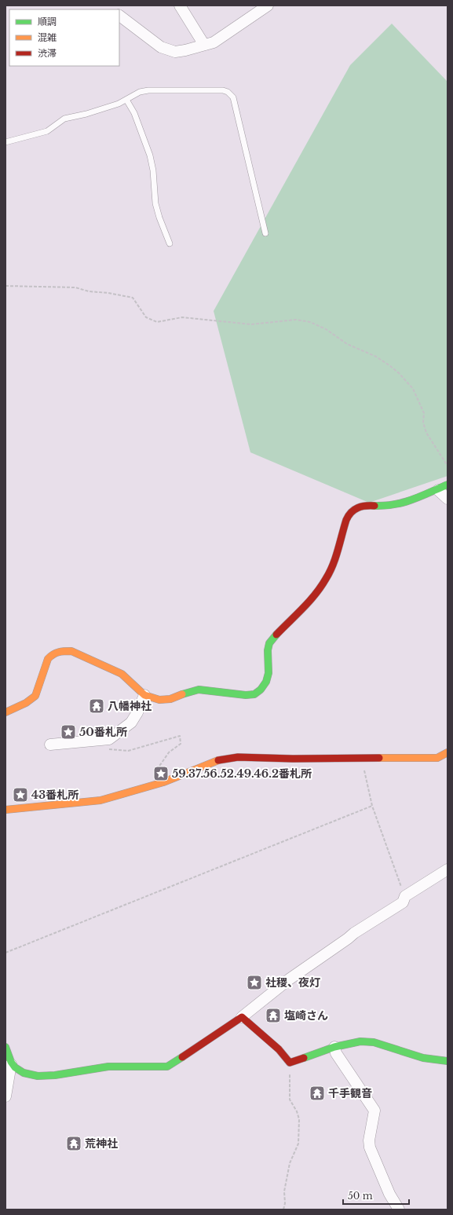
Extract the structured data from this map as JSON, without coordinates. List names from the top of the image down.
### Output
{
  "places": {
    "temple": [
      "八幡神社",
      "塩崎さん",
      "千手観音",
      "荒神社"
    ],
    "place": [
      "50番札所",
      "59.37.56.52.49.46.2番札所",
      "43番札所",
      "社稷、夜灯"
    ]
  },
  "legend": ["順調", "混雑", "渋滞"],
  "scale_bar": "50 m"
}
